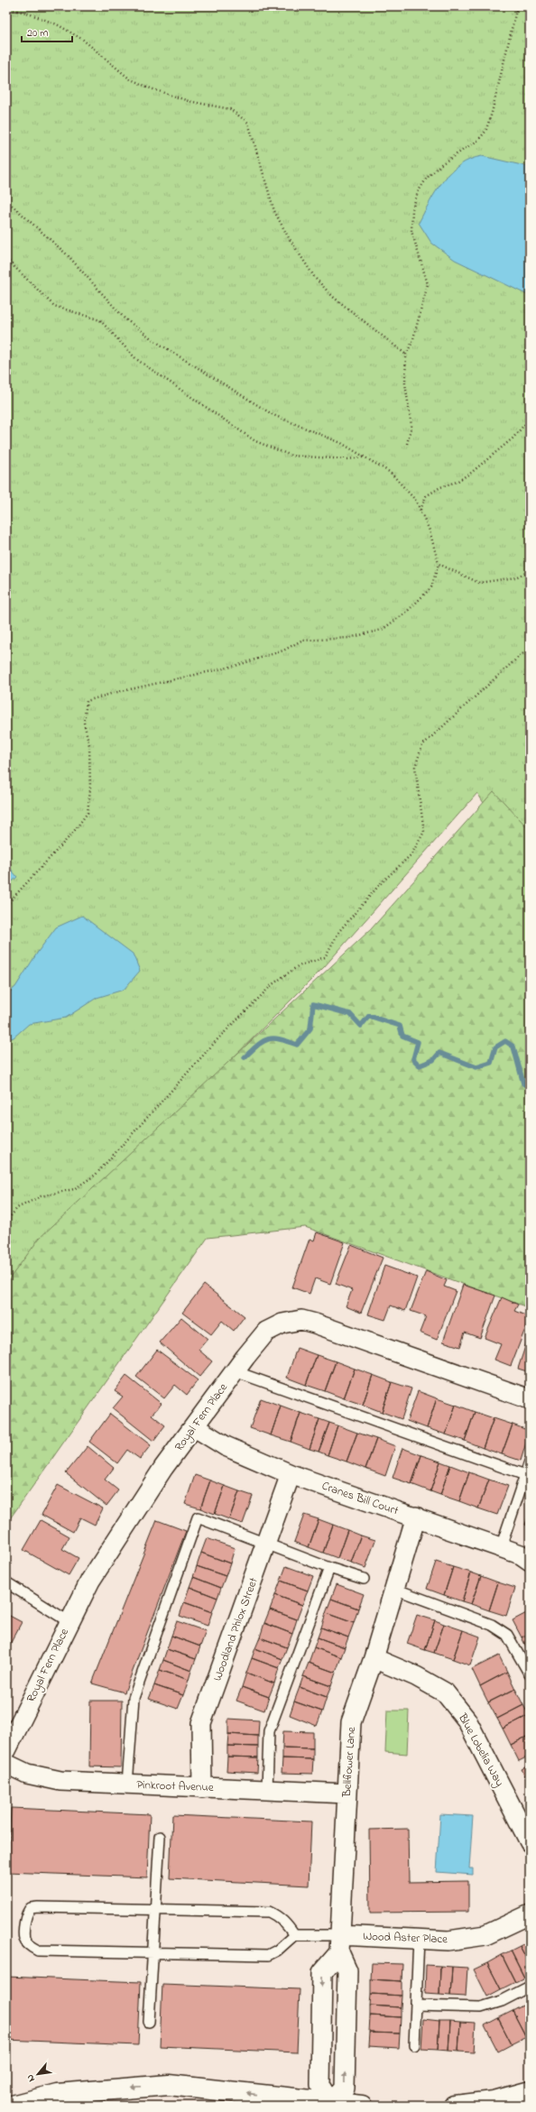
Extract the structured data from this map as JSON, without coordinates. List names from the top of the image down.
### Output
{
  "streets": {
    "street": [
      "Royal Fern Place",
      "Cranes Bill Court",
      "Woodland Phlox Street",
      "Blue Lobelia Way",
      "Bellflower Lane",
      "Pinkroot Avenue",
      "Wood Aster Place"
    ]
  },
  "crossings": [
    ["Royal Fern Place", "Cranes Bill Court"],
    ["Cranes Bill Court", "Woodland Phlox Street"],
    ["Cranes Bill Court", "Bellflower Lane"],
    ["Woodland Phlox Street", "Pinkroot Avenue"],
    ["Blue Lobelia Way", "Bellflower Lane"],
    ["Bellflower Lane", "Pinkroot Avenue"],
    ["Bellflower Lane", "Wood Aster Place"]
  ],
  "scale_bar": "20 m",
  "north": "bottom left"
}
